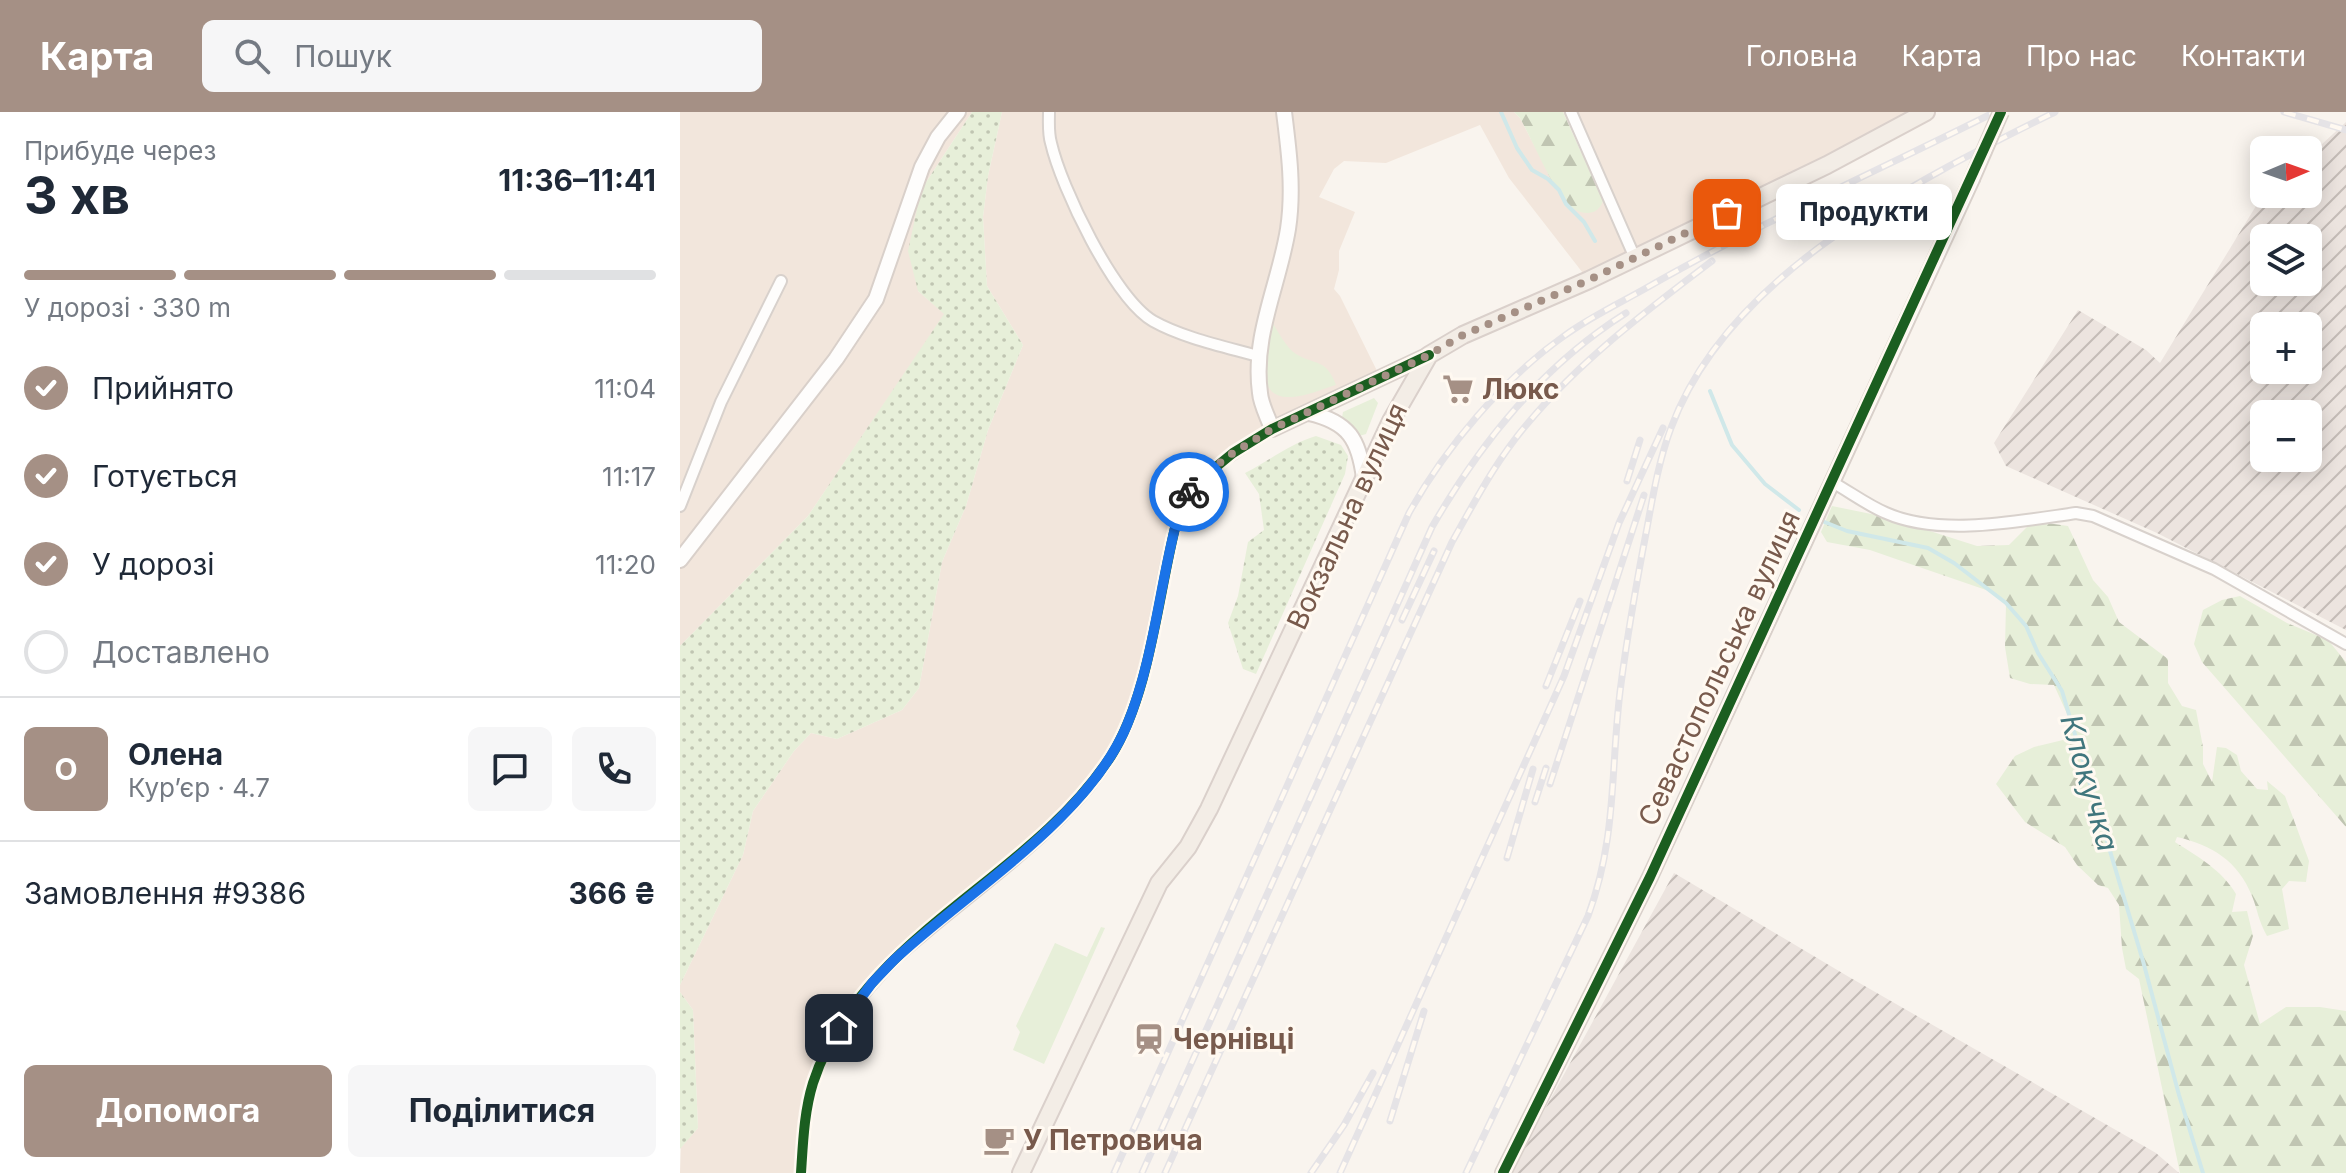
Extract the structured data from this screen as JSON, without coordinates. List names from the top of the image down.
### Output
{
  "streets": {
    "main road": ["Вокзальна вулиця"],
    "street": ["Севастопольська вулиця"]
  },
  "water": ["Клокучка"],
  "places": {
    "other": ["Продукти"],
    "supermarket": ["Люкс"],
    "station": ["Чернівці"],
    "cafe": ["У Петровича"]
  },
  "north": "right",
  "page": {
    "header": "Карта",
    "search": "Пошук",
    "nav": [
      "Головна",
      "Карта",
      "Про нас",
      "Контакти"
    ],
    "heading": ["3 хв", "Прибуде через", "11:36–11:41"],
    "panel": [
      "Олена",
      "Кур’єр · 4.7",
      "Замовлення #9386",
      "366 ₴"
    ],
    "map_buttons": ["+", "−"],
    "bubble": "Продукти",
    "bar": "У дорозі · 330 m",
    "list": [
      ["Прийнято", "11:04"],
      ["Готується", "11:17"],
      ["У дорозі", "11:20"],
      "Доставлено"
    ],
    "round": "О",
    "buttons": ["Допомога", "Поділитися"]
  }
}
